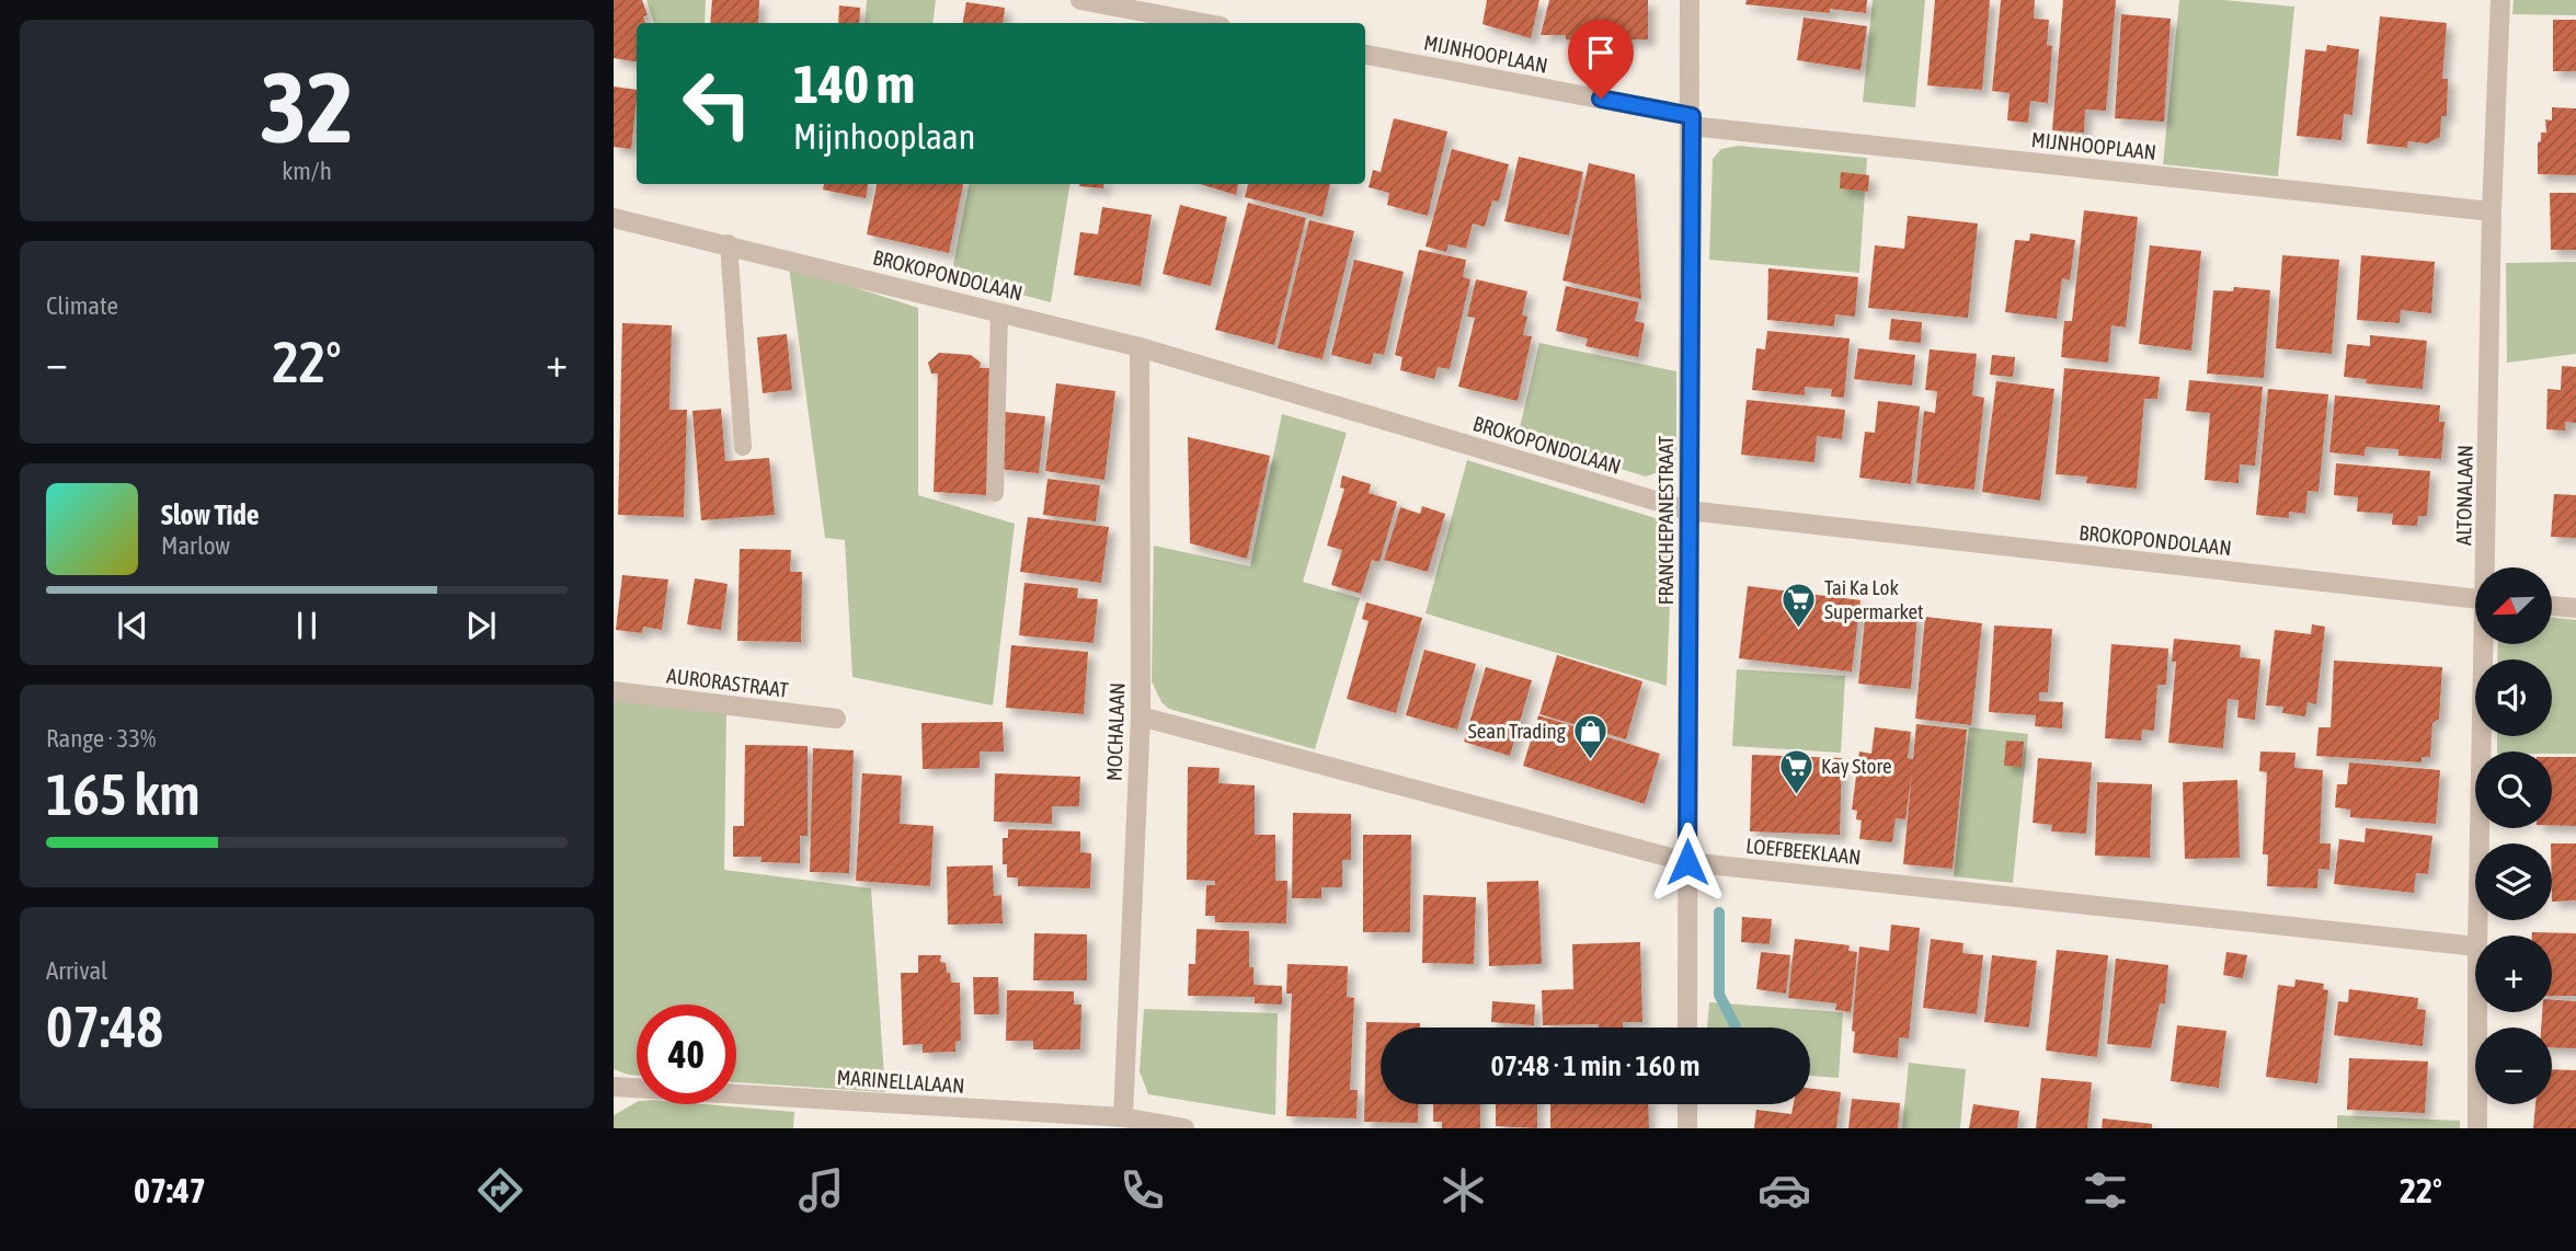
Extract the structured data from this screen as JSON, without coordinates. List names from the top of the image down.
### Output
{
  "streets": {
    "street": [
      "MIJNHOOPLAAN",
      "BROKOPONDOLAAN",
      "ALTONALAAN",
      "FRANCHEPANESTRAAT",
      "AURORASTRAAT",
      "MOCHALAAN",
      "LOEFBEEKLAAN",
      "MARINELLALAAN"
    ]
  },
  "crossings": [
    ["MIJNHOOPLAAN", "ALTONALAAN"],
    ["MIJNHOOPLAAN", "FRANCHEPANESTRAAT"],
    ["BROKOPONDOLAAN", "FRANCHEPANESTRAAT"],
    ["BROKOPONDOLAAN", "MOCHALAAN"],
    ["FRANCHEPANESTRAAT", "LOEFBEEKLAAN"],
    ["MOCHALAAN", "LOEFBEEKLAAN"],
    ["MOCHALAAN", "MARINELLALAAN"]
  ],
  "places": {
    "supermarket": ["Tai Ka Lok Supermarket", "Kay Store"],
    "shop": ["Sean Trading"]
  },
  "north": "bottom left",
  "page": {
    "tile": [
      ["32", "km/h"],
      "Climate",
      ["Range · 33%", "165 km"],
      ["Arrival", "07:48"]
    ],
    "turn": ["140 m", "Mijnhooplaan"],
    "heat": ["−", "22°", "+"],
    "song": ["Slow Tide", "Marlow"],
    "map_buttons": ["+", "−"],
    "limit": "40",
    "trip": "07:48 · 1 min · 160 m",
    "tabs": ["07:47", "22°"]
  }
}
